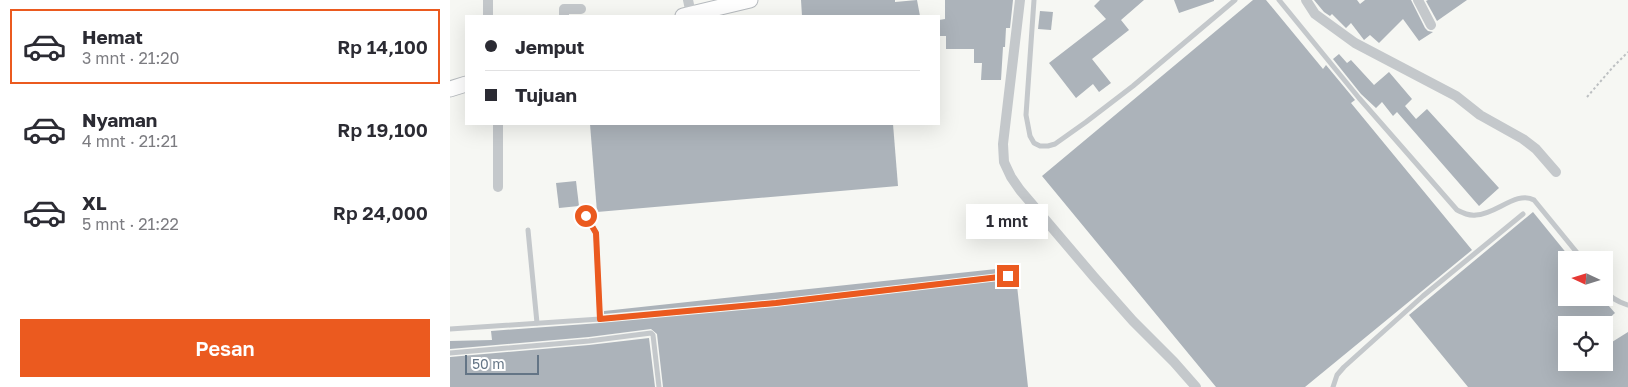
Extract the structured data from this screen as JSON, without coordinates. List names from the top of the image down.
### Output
{
  "scale_bar": "50 m",
  "north": "left",
  "page": {
    "list": [
      {
        "name": "Hemat",
        "note": "3 mnt · 21:20",
        "value": "Rp 14,100"
      },
      {
        "name": "Nyaman",
        "note": "4 mnt · 21:21",
        "value": "Rp 19,100"
      },
      {
        "name": "XL",
        "note": "5 mnt · 21:22",
        "value": "Rp 24,000"
      }
    ],
    "banner": ["Jemput", "Tujuan"],
    "bubble": "1 mnt",
    "buttons": "Pesan",
    "scale": "50 m"
  }
}
